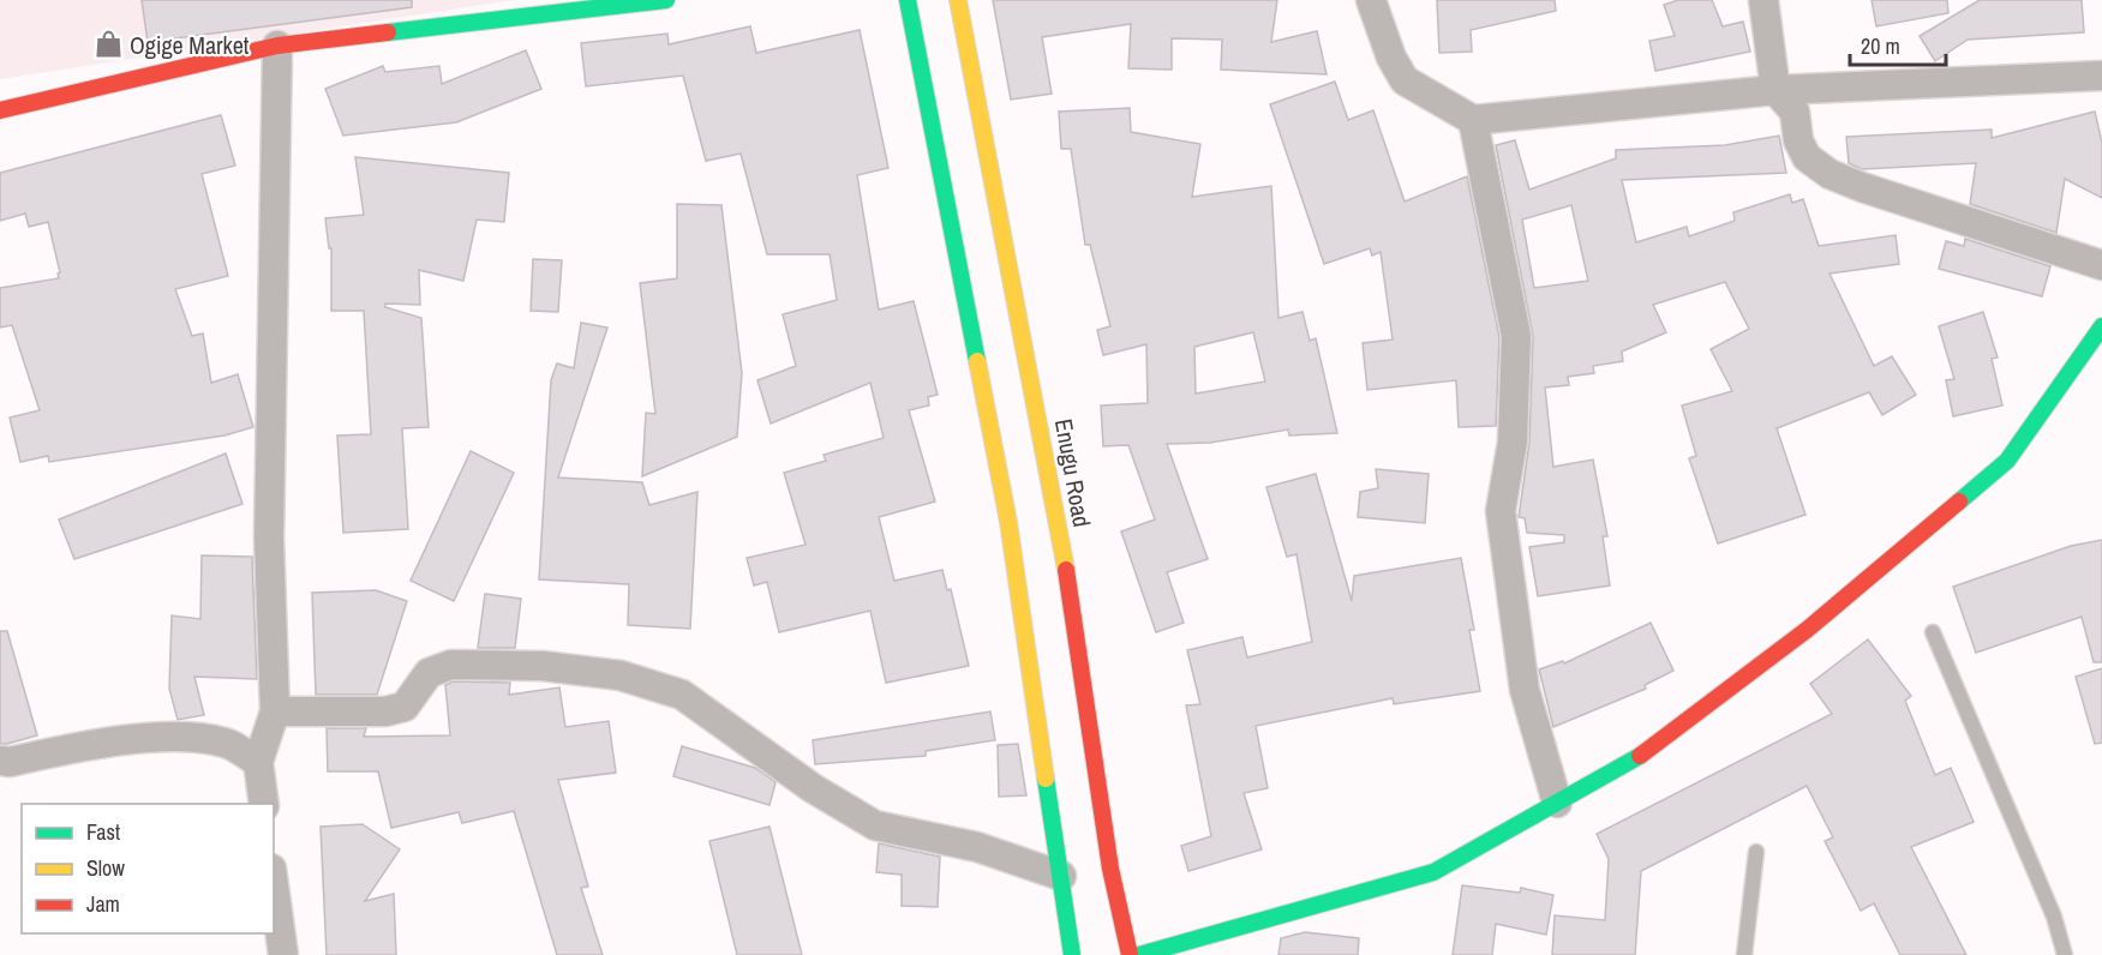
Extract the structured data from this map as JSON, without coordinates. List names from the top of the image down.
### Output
{
  "streets": {
    "main road": ["Enugu Road"]
  },
  "places": {
    "shop": ["Ogige Market"]
  },
  "legend": ["Fast", "Slow", "Jam"],
  "scale_bar": "20 m"
}
